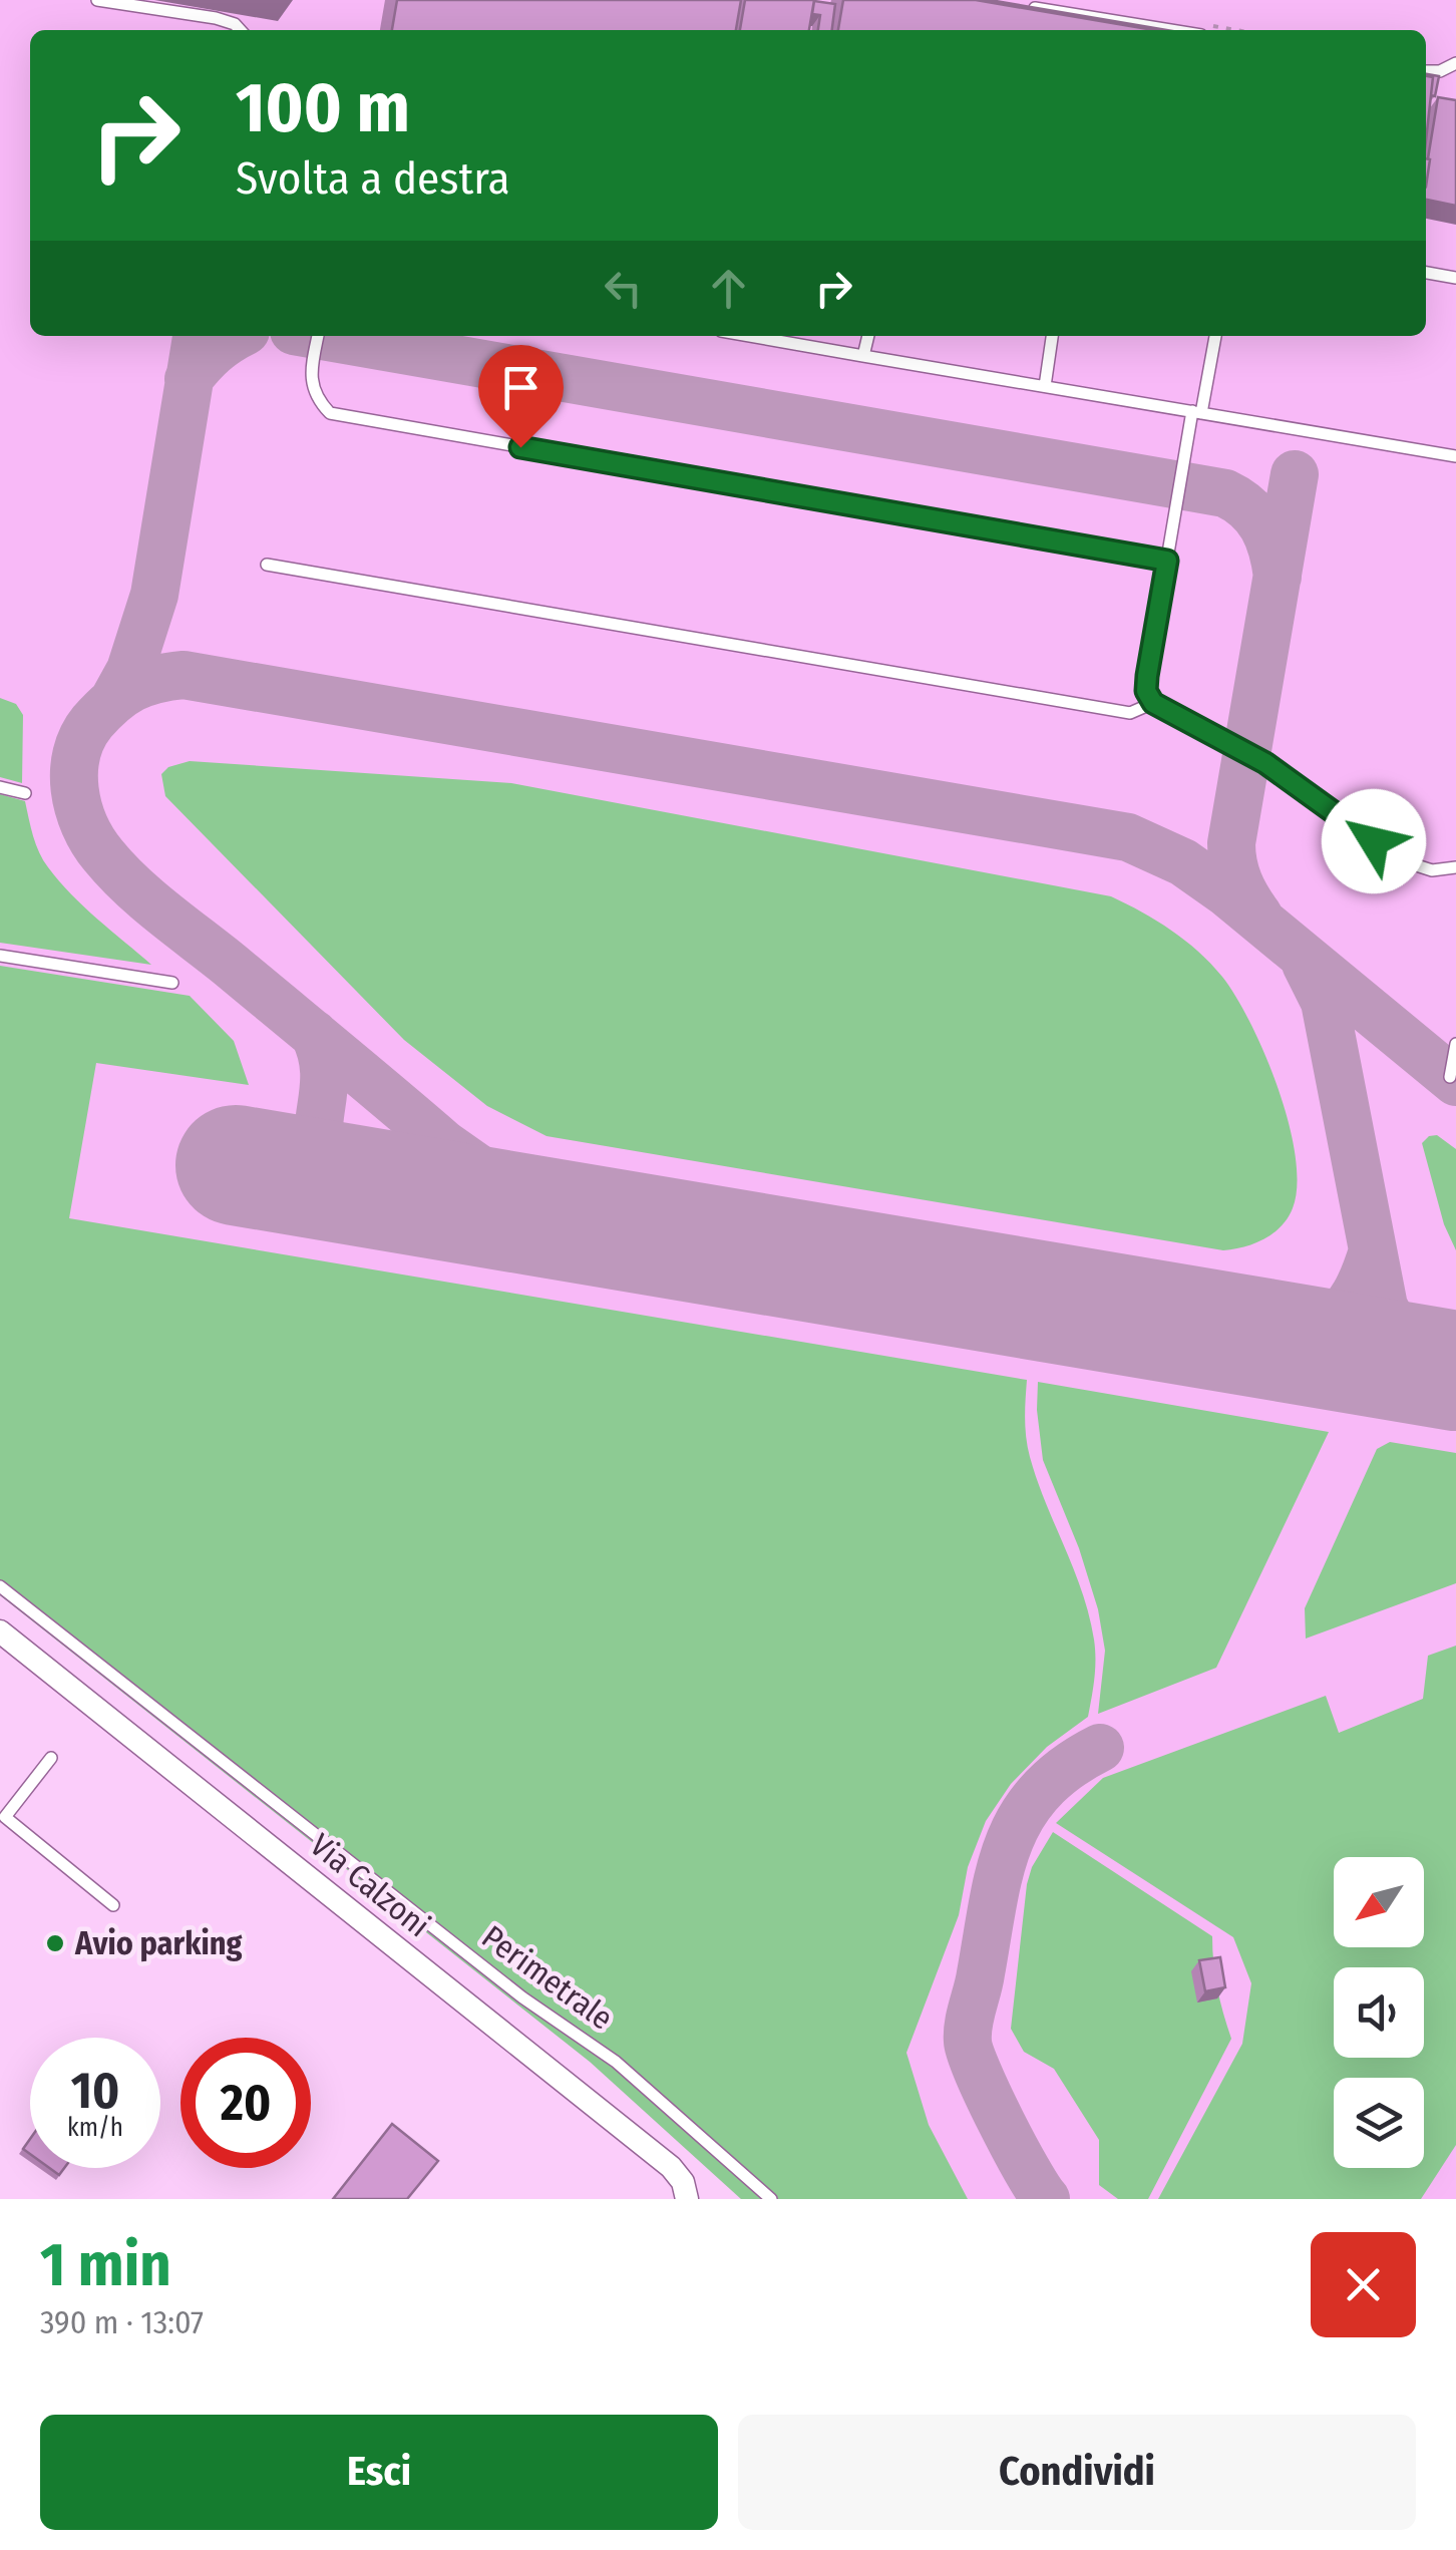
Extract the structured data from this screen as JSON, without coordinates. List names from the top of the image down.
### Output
{
  "streets": {
    "street": ["Via Calzoni"],
    "lane": ["Perimetrale"]
  },
  "places": ["Avio parking"],
  "north": "bottom left",
  "page": {
    "turn": ["100 m", "Svolta a destra"],
    "speed": "10 km/h",
    "limit": "20",
    "heading": ["1 min", "390 m · 13:07"],
    "buttons": ["Esci", "Condividi"]
  }
}
